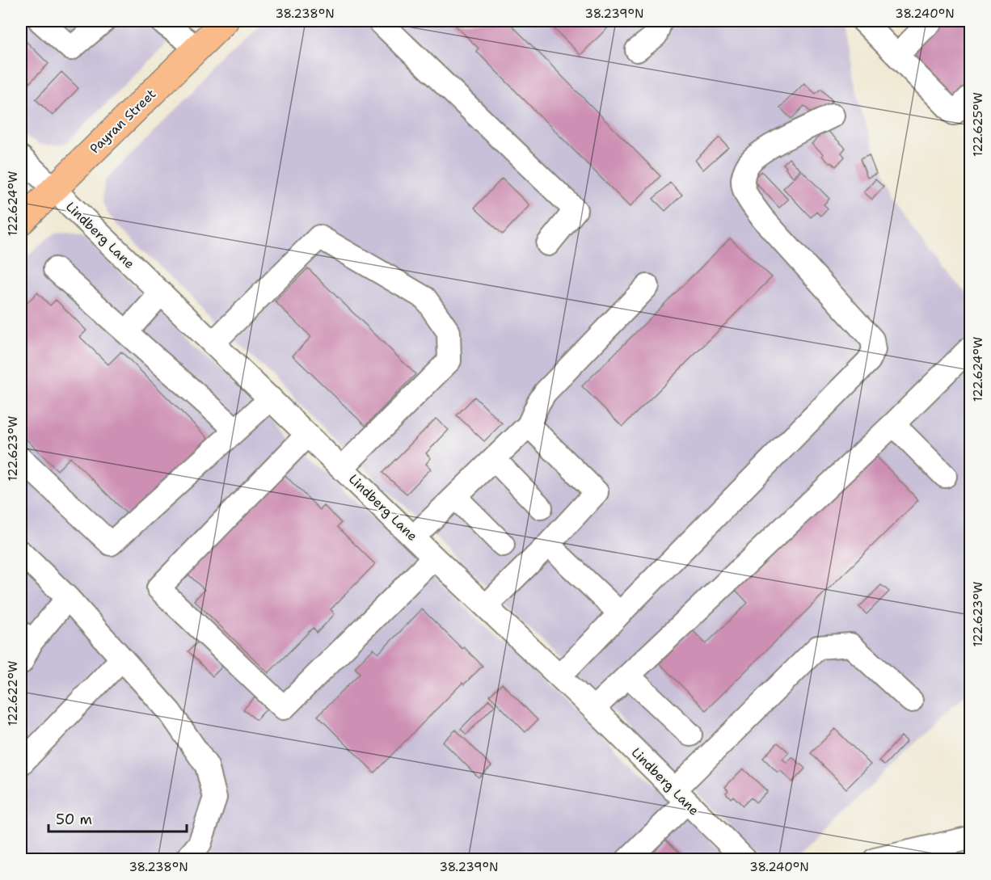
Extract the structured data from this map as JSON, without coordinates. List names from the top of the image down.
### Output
{
  "streets": {
    "main road": ["Payran Street"],
    "street": ["Lindberg Lane"]
  },
  "crossings": [
    ["Payran Street", "Lindberg Lane"]
  ],
  "scale_bar": "50 m",
  "coordinates": [
    "38.238°N",
    "38.239°N",
    "38.240°N",
    "122.625°W",
    "122.624°W",
    "122.623°W",
    "122.622°W"
  ]
}
